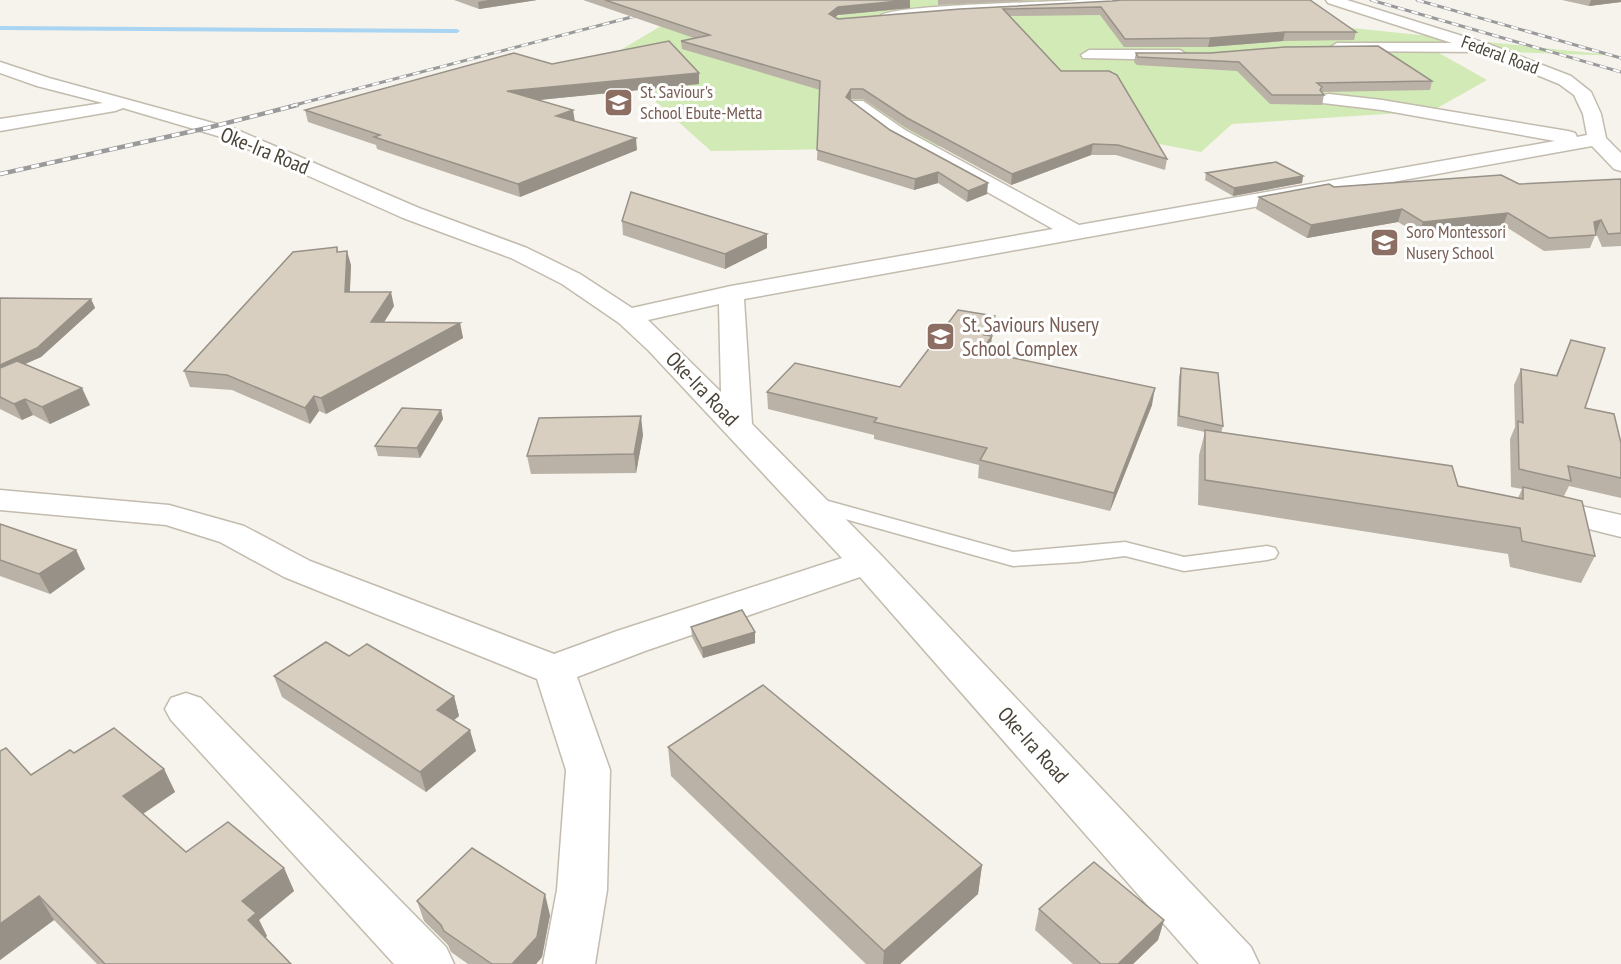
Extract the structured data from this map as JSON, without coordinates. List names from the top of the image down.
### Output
{
  "streets": {
    "street": ["Federal Road", "Oke-Ira Road"]
  },
  "places": {
    "school or university": ["St. Saviour's School Ebute-Metta", "Soro Montessori Nusery School", "St. Saviours Nusery School Complex"]
  }
}
